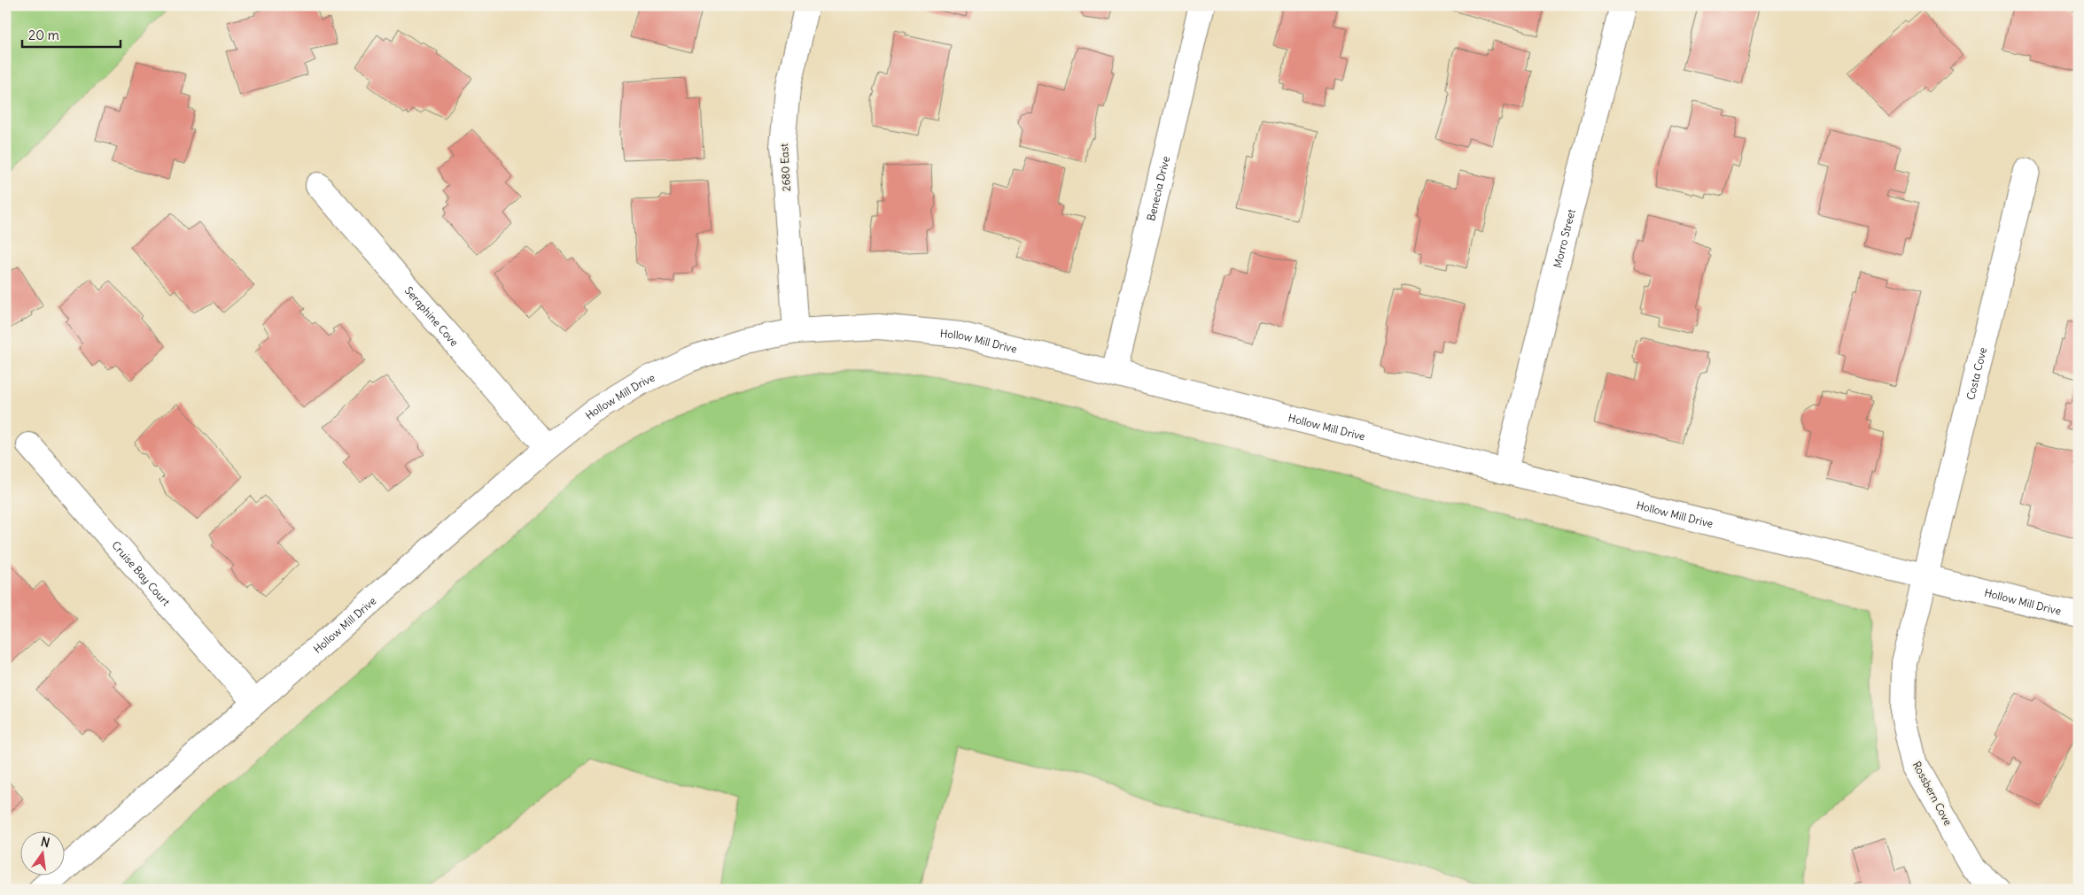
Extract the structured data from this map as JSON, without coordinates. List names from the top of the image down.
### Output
{
  "streets": {
    "street": [
      "2680 East",
      "Benecia Drive",
      "Morro Street",
      "Seraphine Cove",
      "Hollow Mill Drive",
      "Costa Cove",
      "Cruise Bay Court",
      "Rossbern Cove"
    ]
  },
  "crossings": [
    ["2680 East", "Hollow Mill Drive"],
    ["Benecia Drive", "Hollow Mill Drive"],
    ["Morro Street", "Hollow Mill Drive"],
    ["Seraphine Cove", "Hollow Mill Drive"],
    ["Hollow Mill Drive", "Costa Cove"],
    ["Hollow Mill Drive", "Cruise Bay Court"],
    ["Hollow Mill Drive", "Rossbern Cove"],
    ["Costa Cove", "Rossbern Cove"]
  ],
  "scale_bar": "20 m",
  "north": "top"
}
